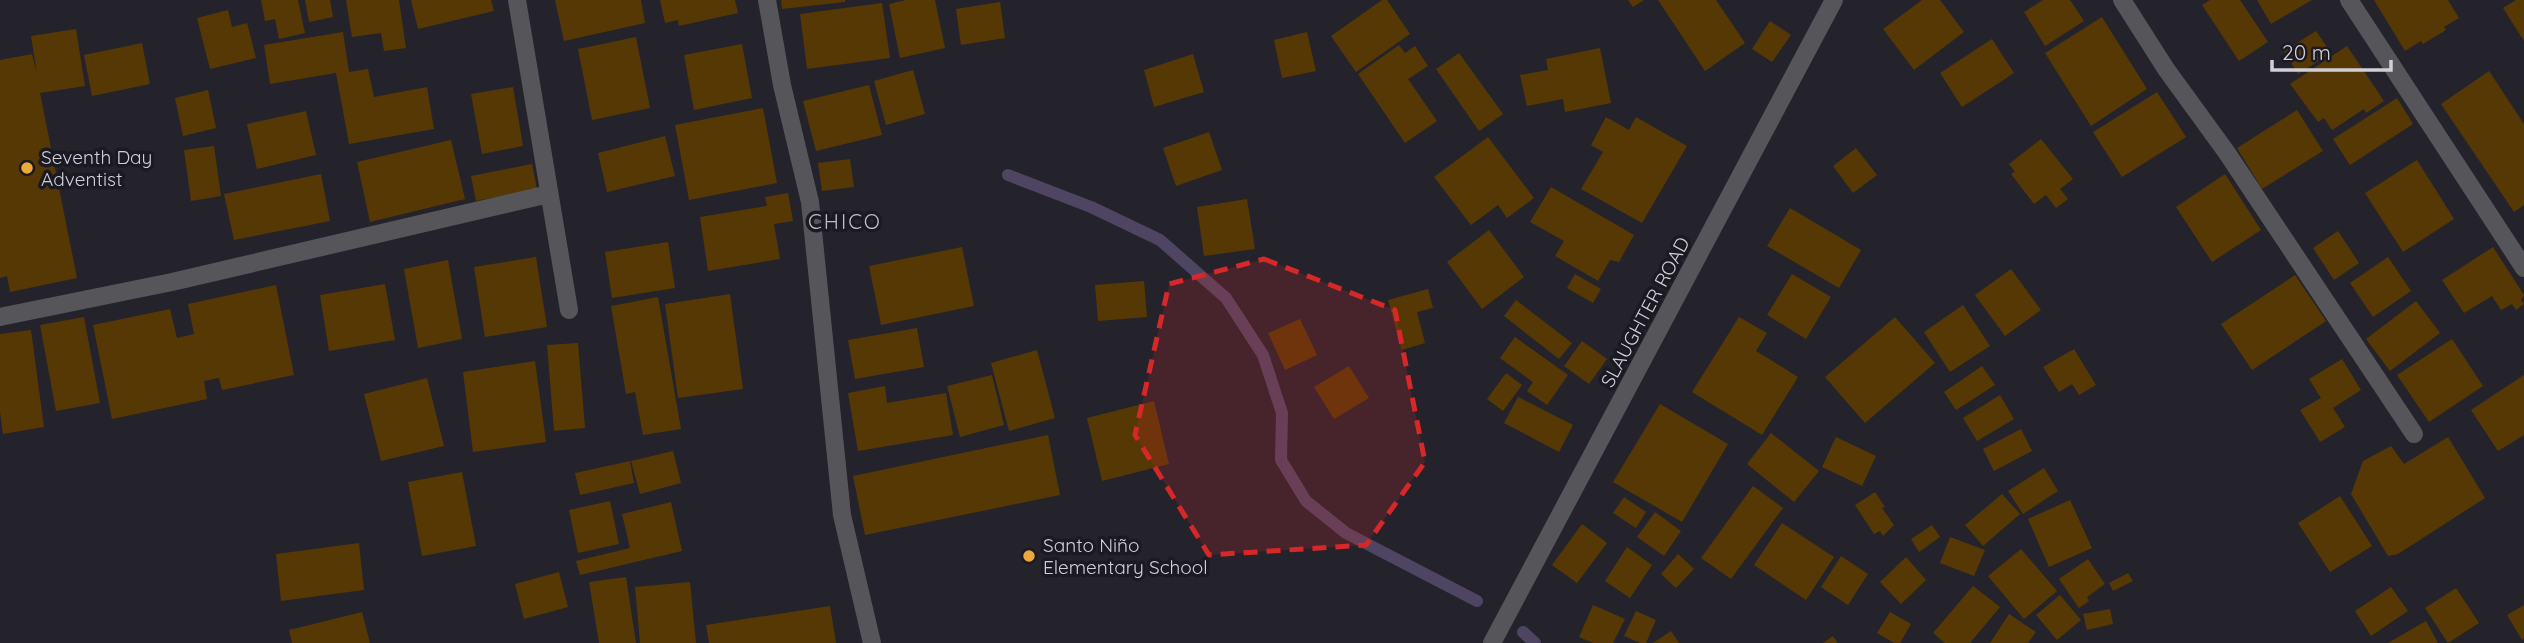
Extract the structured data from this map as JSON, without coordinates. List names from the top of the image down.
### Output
{
  "streets": {
    "street": ["SLAUGHTER ROAD"]
  },
  "districts": ["CHICO"],
  "places": ["Seventh Day Adventist", "Santo Niño Elementary School"],
  "scale_bar": "20 m"
}
